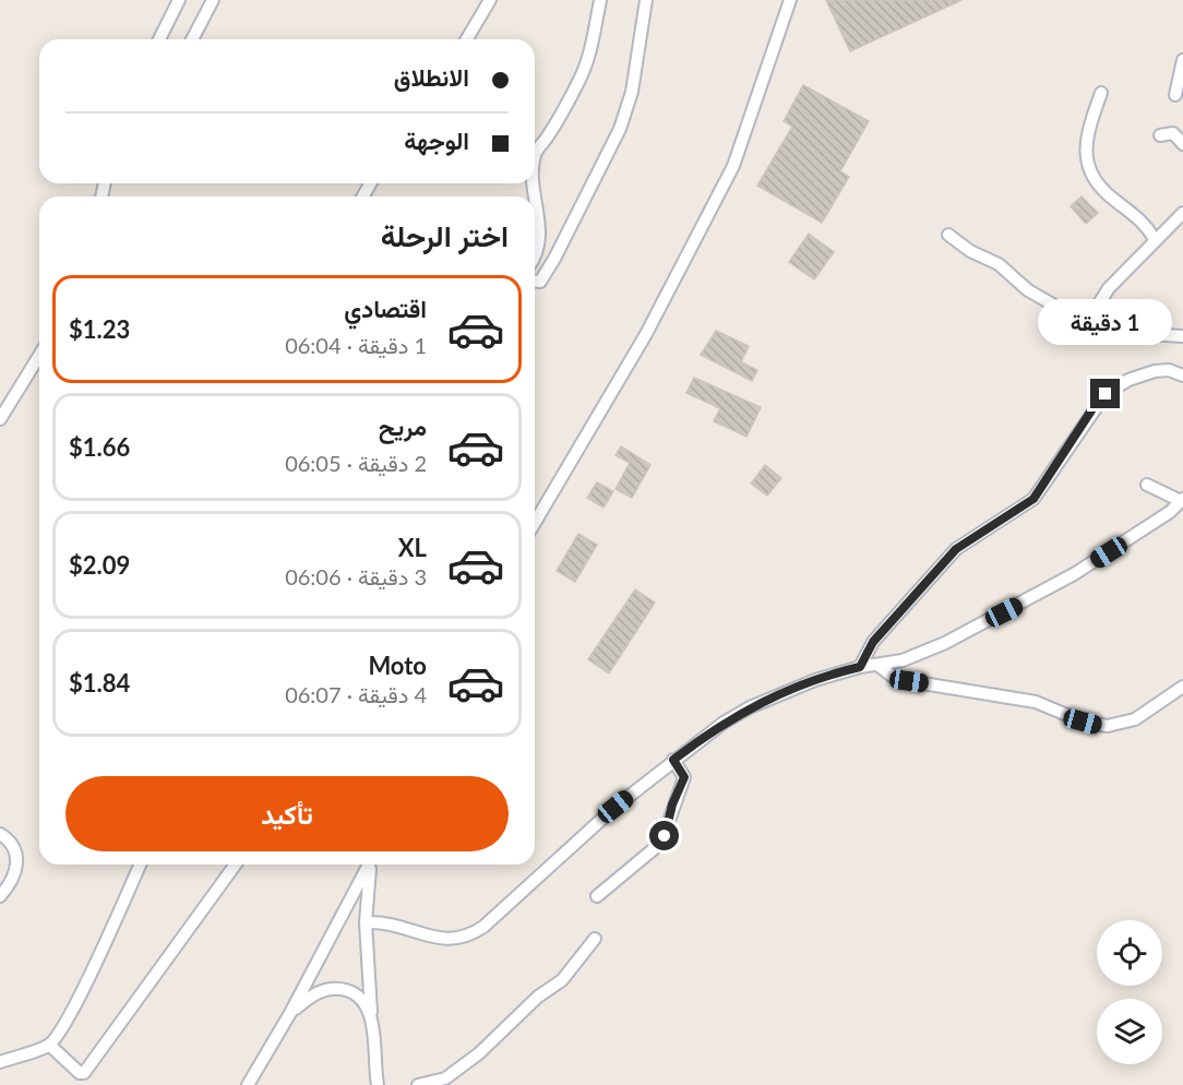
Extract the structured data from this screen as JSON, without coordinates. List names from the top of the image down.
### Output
{
  "page": {
    "banner": ["الانطلاق", "الوجهة"],
    "heading": "اختر الرحلة",
    "list": [
      {
        "name": "اقتصادي",
        "note": "1 دقيقة · 06:04",
        "value": "$1.23"
      },
      {
        "name": "مريح",
        "note": "2 دقيقة · 06:05",
        "value": "$1.66"
      },
      {
        "name": "XL",
        "note": "3 دقيقة · 06:06",
        "value": "$2.09"
      },
      {
        "name": "Moto",
        "note": "4 دقيقة · 06:07",
        "value": "$1.84"
      }
    ],
    "bubble": "1 دقيقة",
    "buttons": "تأكيد"
  }
}
